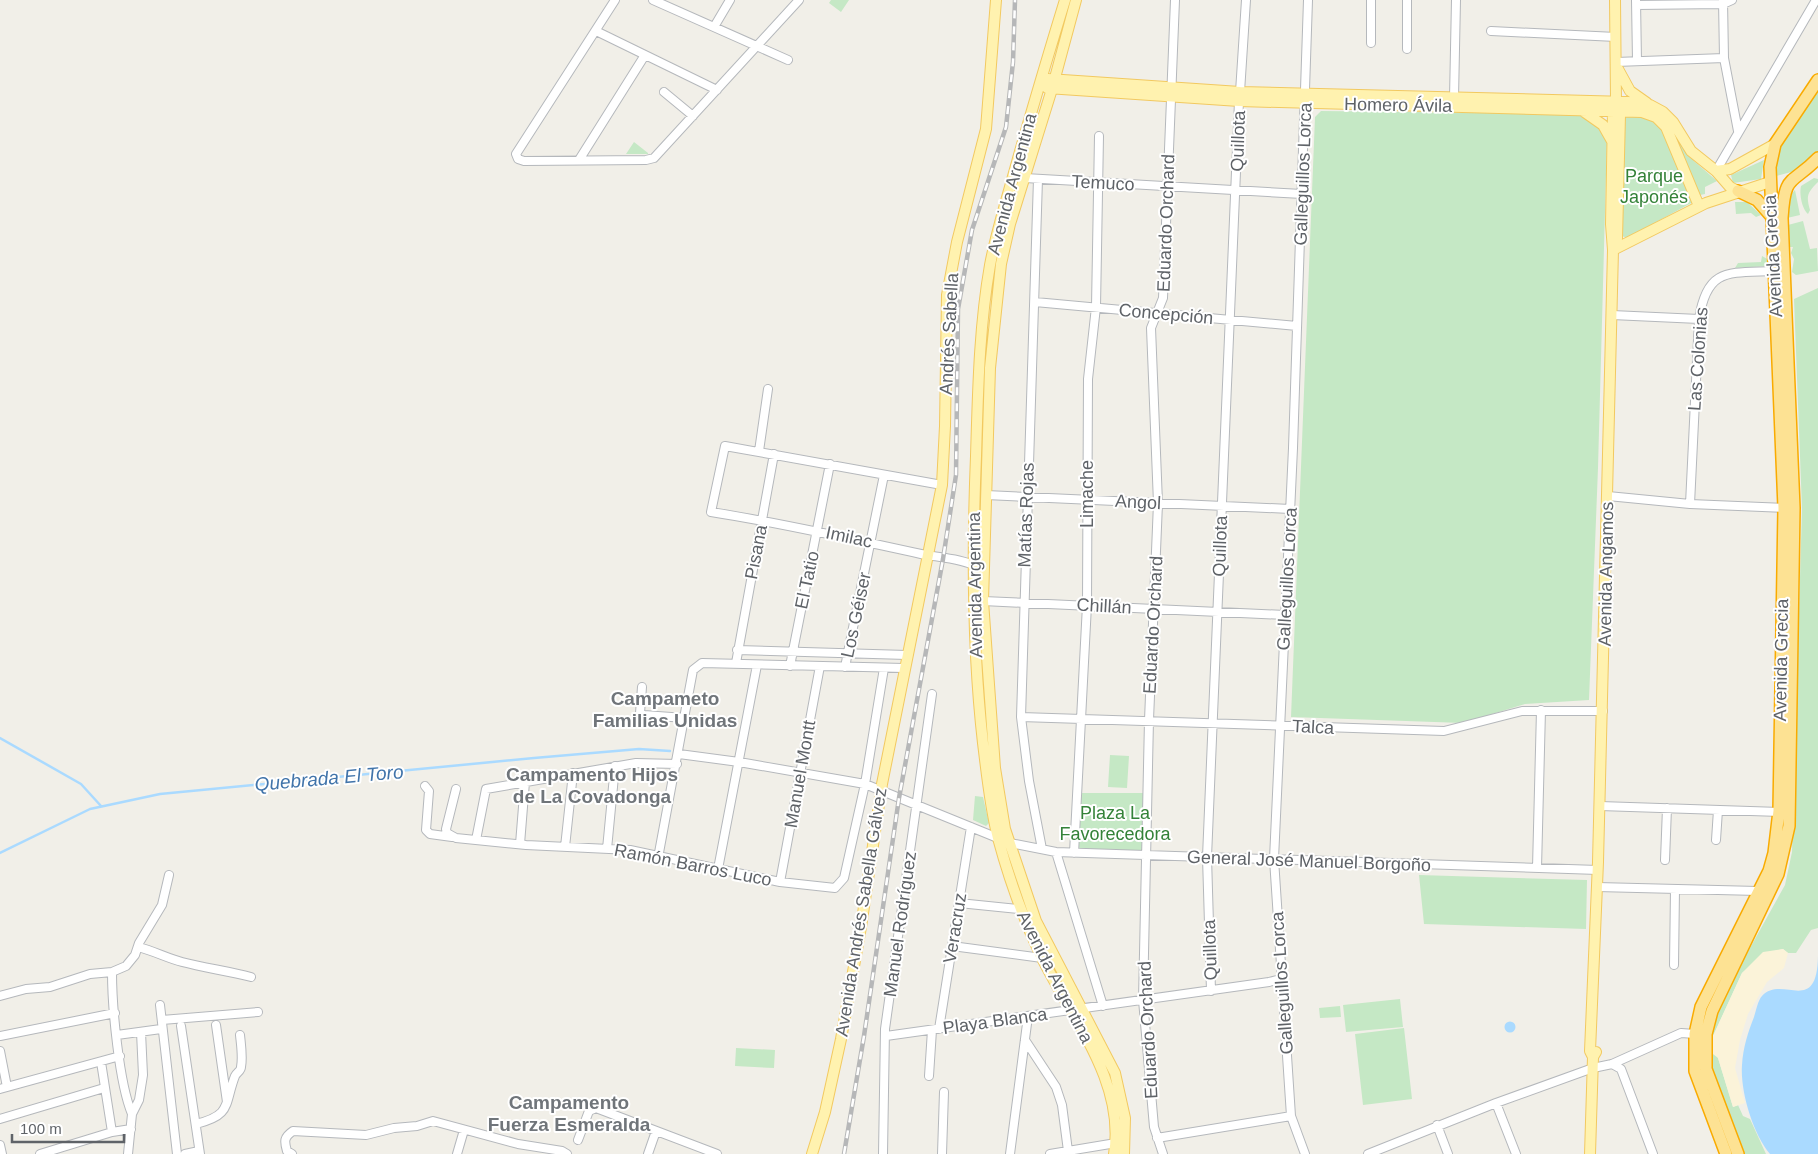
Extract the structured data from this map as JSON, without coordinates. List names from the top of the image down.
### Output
{
  "streets": {
    "highway": ["Avenida Grecia"],
    "main road": [
      "Homero Ávila",
      "Avenida Argentina",
      "Andrés Sabella",
      "Avenida Angamos",
      "Avenida Andrés Sabella Gálvez"
    ],
    "street": [
      "Quillota",
      "Galleguillos Lorca",
      "Temuco",
      "Eduardo Orchard",
      "Concepción",
      "Las Colonias",
      "Limache",
      "Angol",
      "Matías Rojas",
      "Imilac",
      "Pisana",
      "El Tatio",
      "Chillán",
      "Los Géiser",
      "Talca",
      "Manuel Montt",
      "General José Manuel Borgoño",
      "Ramón Barros Luco",
      "Manuel Rodríguez",
      "Veracruz",
      "Playa Blanca"
    ]
  },
  "crossings": [
    ["Homero Ávila", "Quillota"],
    ["Homero Ávila", "Galleguillos Lorca"],
    ["Homero Ávila", "Avenida Argentina"],
    ["Homero Ávila", "Eduardo Orchard"],
    ["Homero Ávila", "Avenida Angamos"],
    ["Quillota", "Temuco"],
    ["Quillota", "Concepción"],
    ["Quillota", "Angol"],
    ["Quillota", "Chillán"],
    ["Quillota", "Talca"],
    ["Quillota", "General José Manuel Borgoño"],
    ["Quillota", "Playa Blanca"],
    ["Galleguillos Lorca", "Temuco"],
    ["Galleguillos Lorca", "Concepción"],
    ["Galleguillos Lorca", "Angol"],
    ["Galleguillos Lorca", "Chillán"],
    ["Galleguillos Lorca", "Talca"],
    ["Galleguillos Lorca", "General José Manuel Borgoño"],
    ["Galleguillos Lorca", "Playa Blanca"],
    ["Temuco", "Avenida Argentina"],
    ["Temuco", "Eduardo Orchard"],
    ["Temuco", "Limache"],
    ["Temuco", "Matías Rojas"],
    ["Avenida Argentina", "Angol"],
    ["Avenida Argentina", "Imilac"],
    ["Avenida Argentina", "Chillán"],
    ["Avenida Argentina", "General José Manuel Borgoño"],
    ["Avenida Argentina", "Playa Blanca"],
    ["Eduardo Orchard", "Concepción"],
    ["Eduardo Orchard", "Angol"],
    ["Eduardo Orchard", "Chillán"],
    ["Eduardo Orchard", "Talca"],
    ["Eduardo Orchard", "General José Manuel Borgoño"],
    ["Eduardo Orchard", "Playa Blanca"],
    ["Avenida Grecia", "Las Colonias"],
    ["Concepción", "Limache"],
    ["Concepción", "Matías Rojas"],
    ["Andrés Sabella", "Imilac"],
    ["Andrés Sabella", "Avenida Andrés Sabella Gálvez"],
    ["Limache", "Angol"],
    ["Limache", "Chillán"],
    ["Limache", "Talca"],
    ["Limache", "General José Manuel Borgoño"],
    ["Angol", "Matías Rojas"],
    ["Matías Rojas", "Chillán"],
    ["Matías Rojas", "Talca"],
    ["Matías Rojas", "General José Manuel Borgoño"],
    ["Imilac", "Pisana"],
    ["Imilac", "El Tatio"],
    ["Imilac", "Los Géiser"],
    ["Avenida Angamos", "Talca"],
    ["Avenida Angamos", "General José Manuel Borgoño"],
    ["Manuel Montt", "General José Manuel Borgoño"],
    ["Manuel Montt", "Ramón Barros Luco"],
    ["General José Manuel Borgoño", "Ramón Barros Luco"],
    ["General José Manuel Borgoño", "Avenida Andrés Sabella Gálvez"],
    ["General José Manuel Borgoño", "Manuel Rodríguez"],
    ["General José Manuel Borgoño", "Veracruz"],
    ["Manuel Rodríguez", "Playa Blanca"],
    ["Veracruz", "Playa Blanca"]
  ],
  "districts": ["Campameto Familias Unidas", "Campamento Hijos de La Covadonga", "Campamento Fuerza Esmeralda"],
  "water": ["Quebrada El Toro"],
  "parks": ["Parque Japonés", "Plaza La Favorecedora"],
  "scale_bar": "100 m"
}
